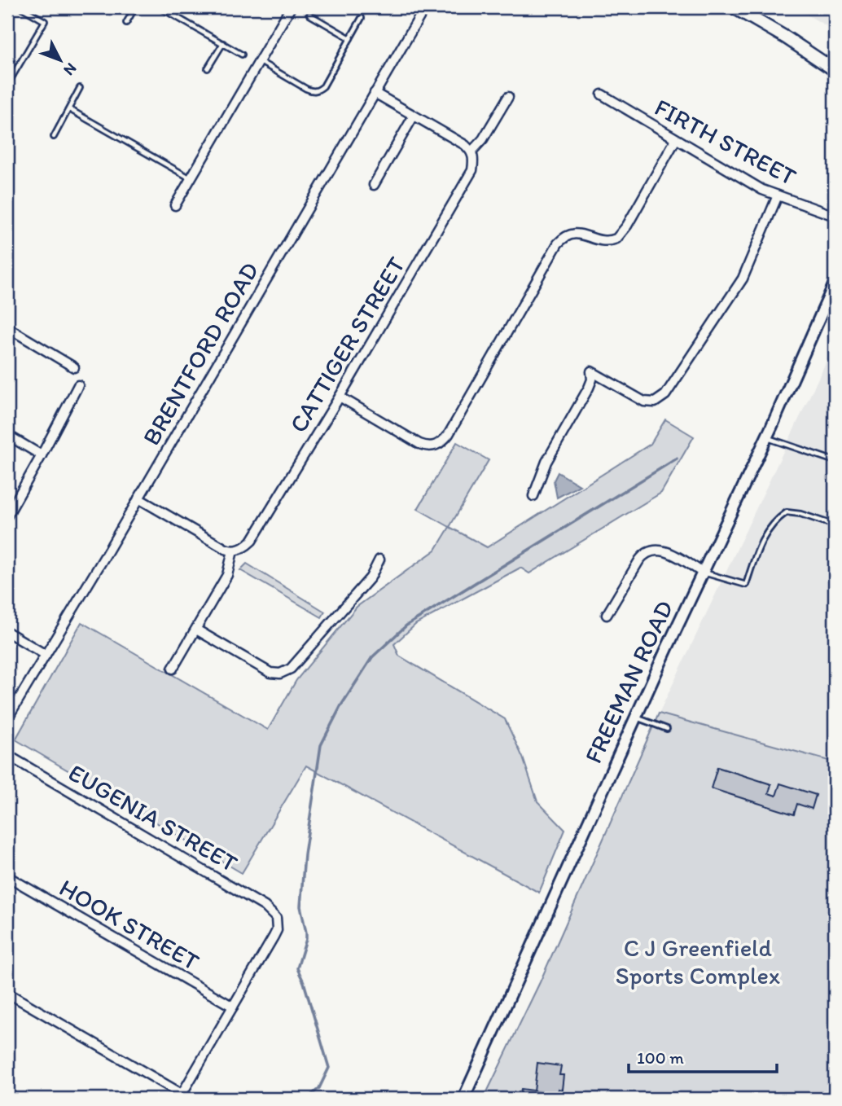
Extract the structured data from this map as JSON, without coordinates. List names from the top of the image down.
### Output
{
  "streets": {
    "street": [
      "FIRTH STREET",
      "CATTIGER STREET",
      "BRENTFORD ROAD",
      "FREEMAN ROAD",
      "EUGENIA STREET",
      "HOOK STREET"
    ]
  },
  "crossings": [
    ["EUGENIA STREET", "HOOK STREET"]
  ],
  "parks": ["C J Greenfield Sports Complex"],
  "scale_bar": "100 m",
  "north": "bottom right"
}
